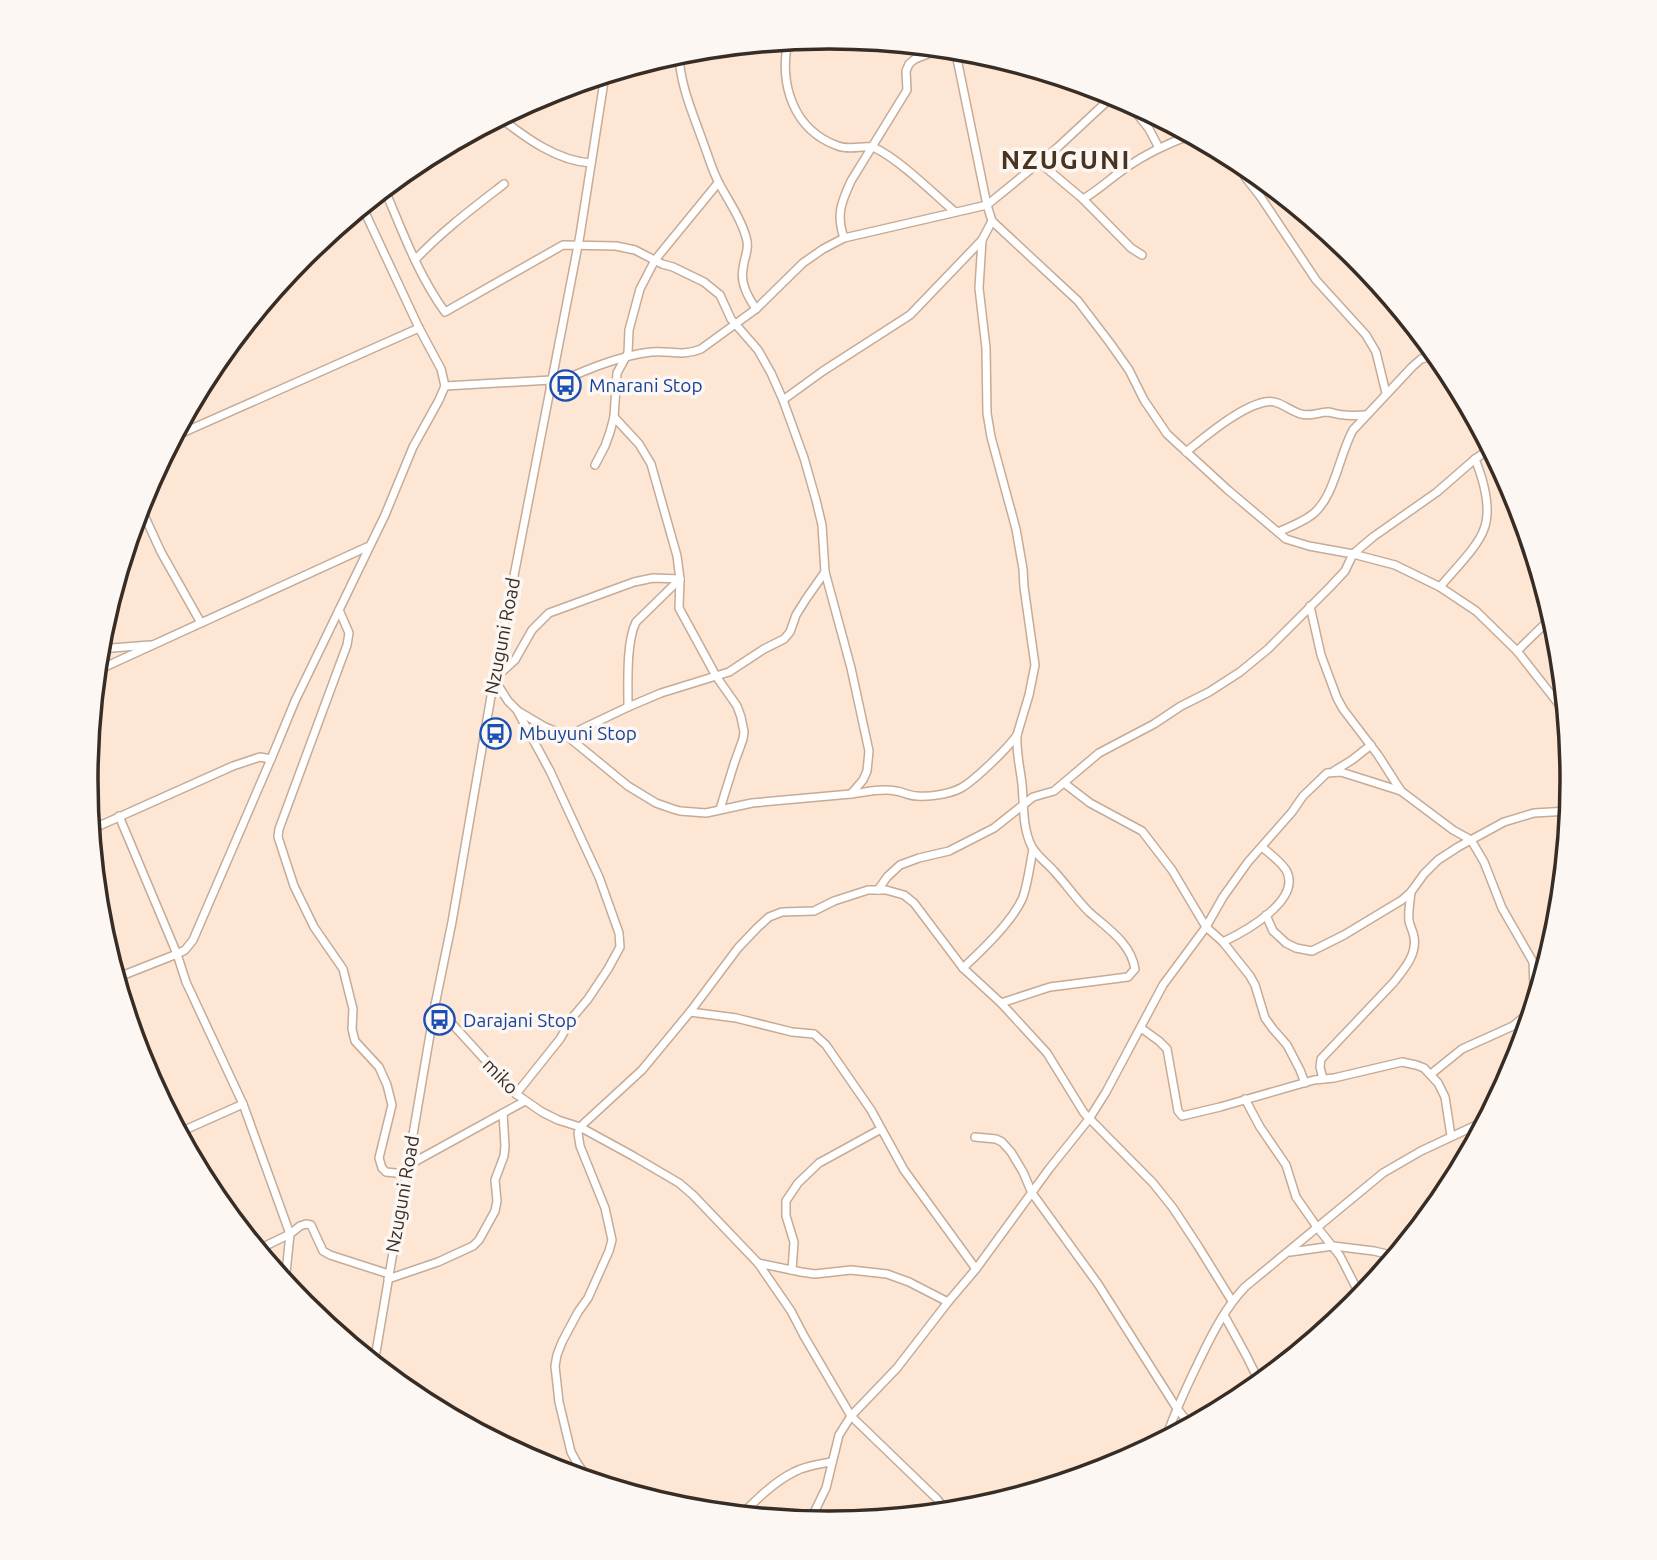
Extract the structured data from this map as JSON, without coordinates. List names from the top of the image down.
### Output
{
  "streets": {
    "street": ["Nzuguni Road", "miko"]
  },
  "crossings": [
    ["Nzuguni Road", "miko"]
  ],
  "districts": ["NZUGUNI"],
  "places": {
    "bus stop": ["Mnarani Stop", "Mbuyuni Stop", "Darajani Stop"]
  }
}
